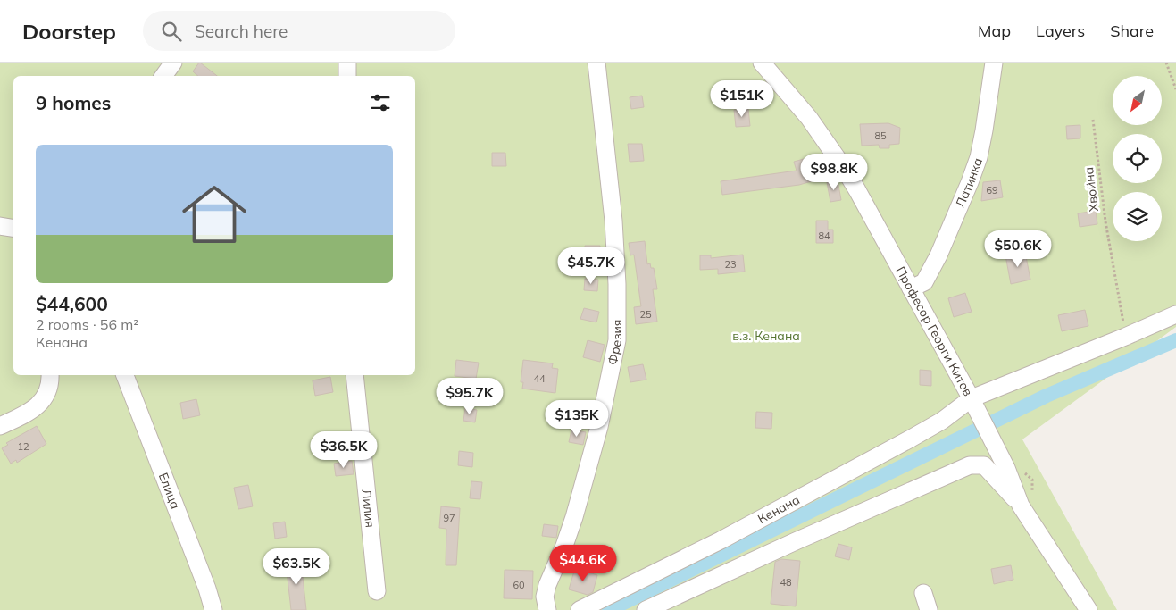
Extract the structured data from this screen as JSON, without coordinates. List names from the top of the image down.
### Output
{
  "streets": {
    "street": [
      "Латинка",
      "Професор Георги Китов",
      "Фрезия",
      "Елица",
      "Лилия",
      "Кенана"
    ],
    "path": ["Хвойна"]
  },
  "crossings": [
    ["Латинка", "Професор Георги Китов"],
    ["Хвойна", "Кенана"],
    ["Професор Георги Китов", "Кенана"]
  ],
  "parks": ["в.з. Кенана"],
  "house_numbers": [
    "85",
    "69",
    "84",
    "23",
    "25",
    "44",
    "12",
    "97",
    "48",
    "60"
  ],
  "north": "bottom left",
  "page": {
    "header": "Doorstep",
    "search": "Search here",
    "nav": ["Map", "Layers", "Share"],
    "heading": "9 homes",
    "price": [
      "$151K",
      "$98.8K",
      "$50.6K",
      "$45.7K",
      "$95.7K",
      "$135K",
      "$36.5K",
      "$44.6K",
      "$63.5K"
    ],
    "list": [
      {
        "name": "$44,600",
        "note": "2 rooms · 56 m² · Кенана"
      }
    ]
  }
}
